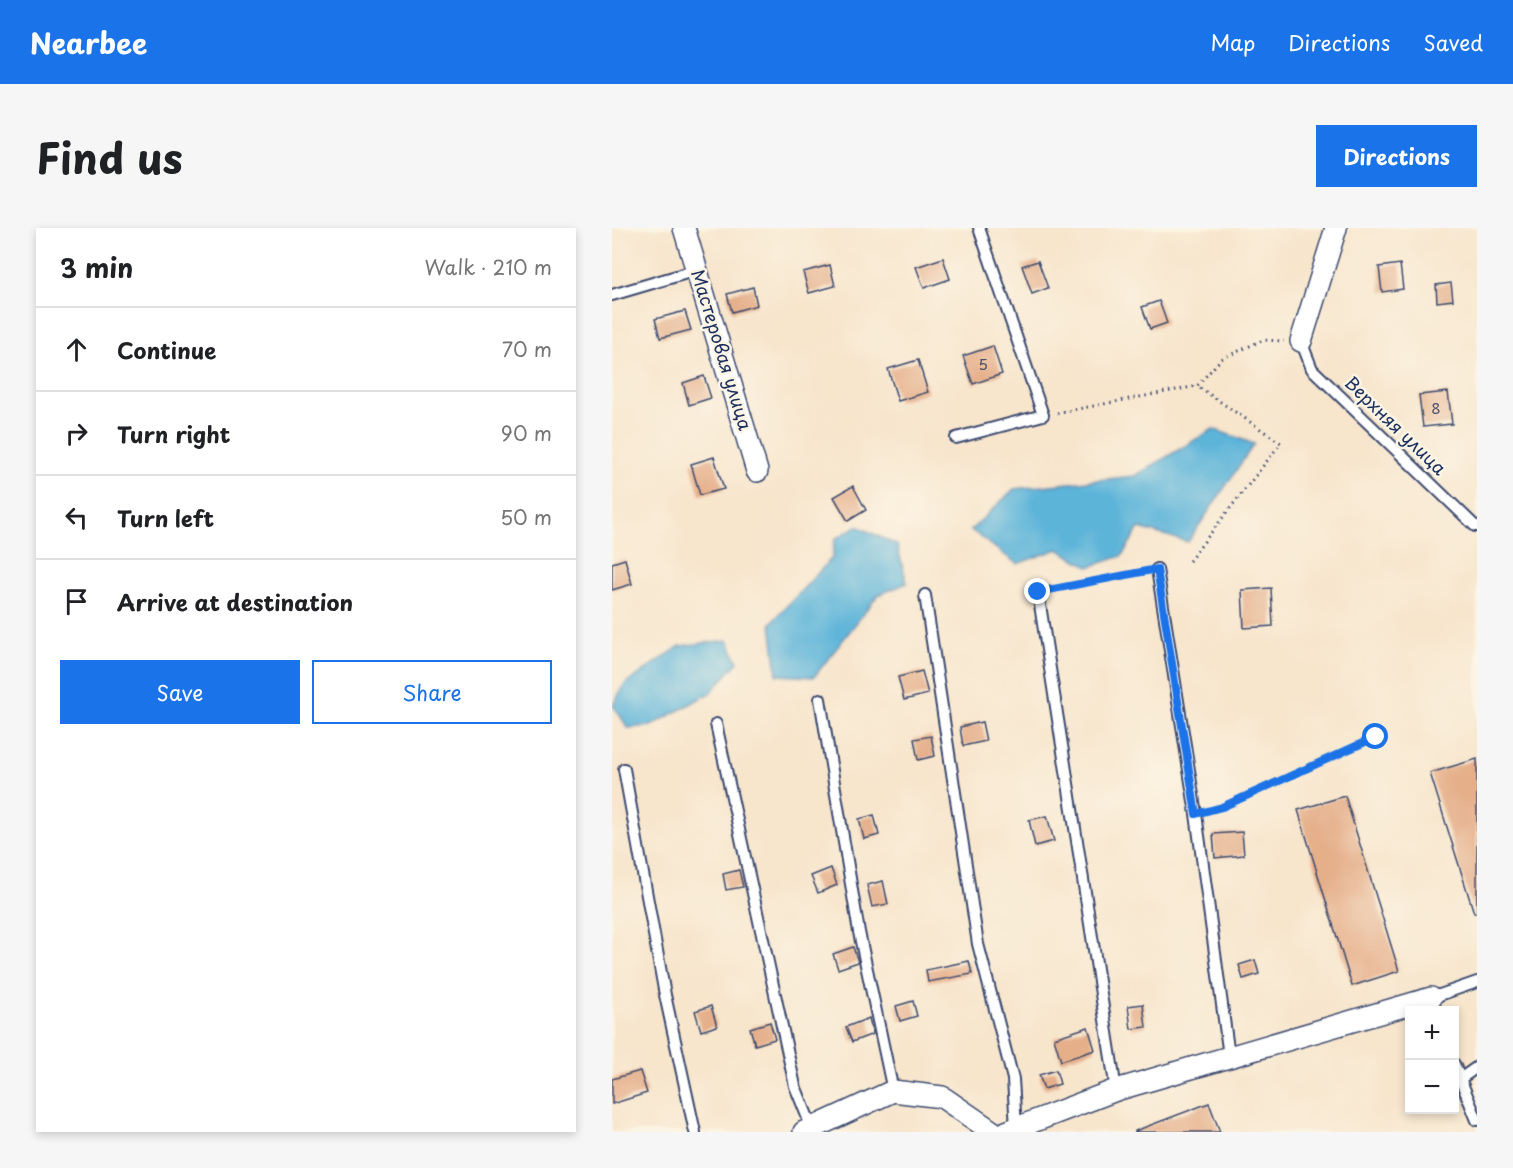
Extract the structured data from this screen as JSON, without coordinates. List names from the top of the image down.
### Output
{
  "streets": {
    "street": ["Мастеровая улица"],
    "lane": ["Верхняя улица"]
  },
  "house_numbers": ["5", "8"],
  "page": {
    "header": "Nearbee",
    "nav": ["Map", "Directions", "Saved"],
    "title": "Find us",
    "buttons": [
      "Directions",
      ["Save", "Share"]
    ],
    "heading": ["3 min", "Walk · 210 m"],
    "list": [
      ["Continue", "70 m"],
      ["Turn right", "90 m"],
      ["Turn left", "50 m"],
      "Arrive at destination"
    ],
    "map_buttons": ["+", "−"]
  }
}
